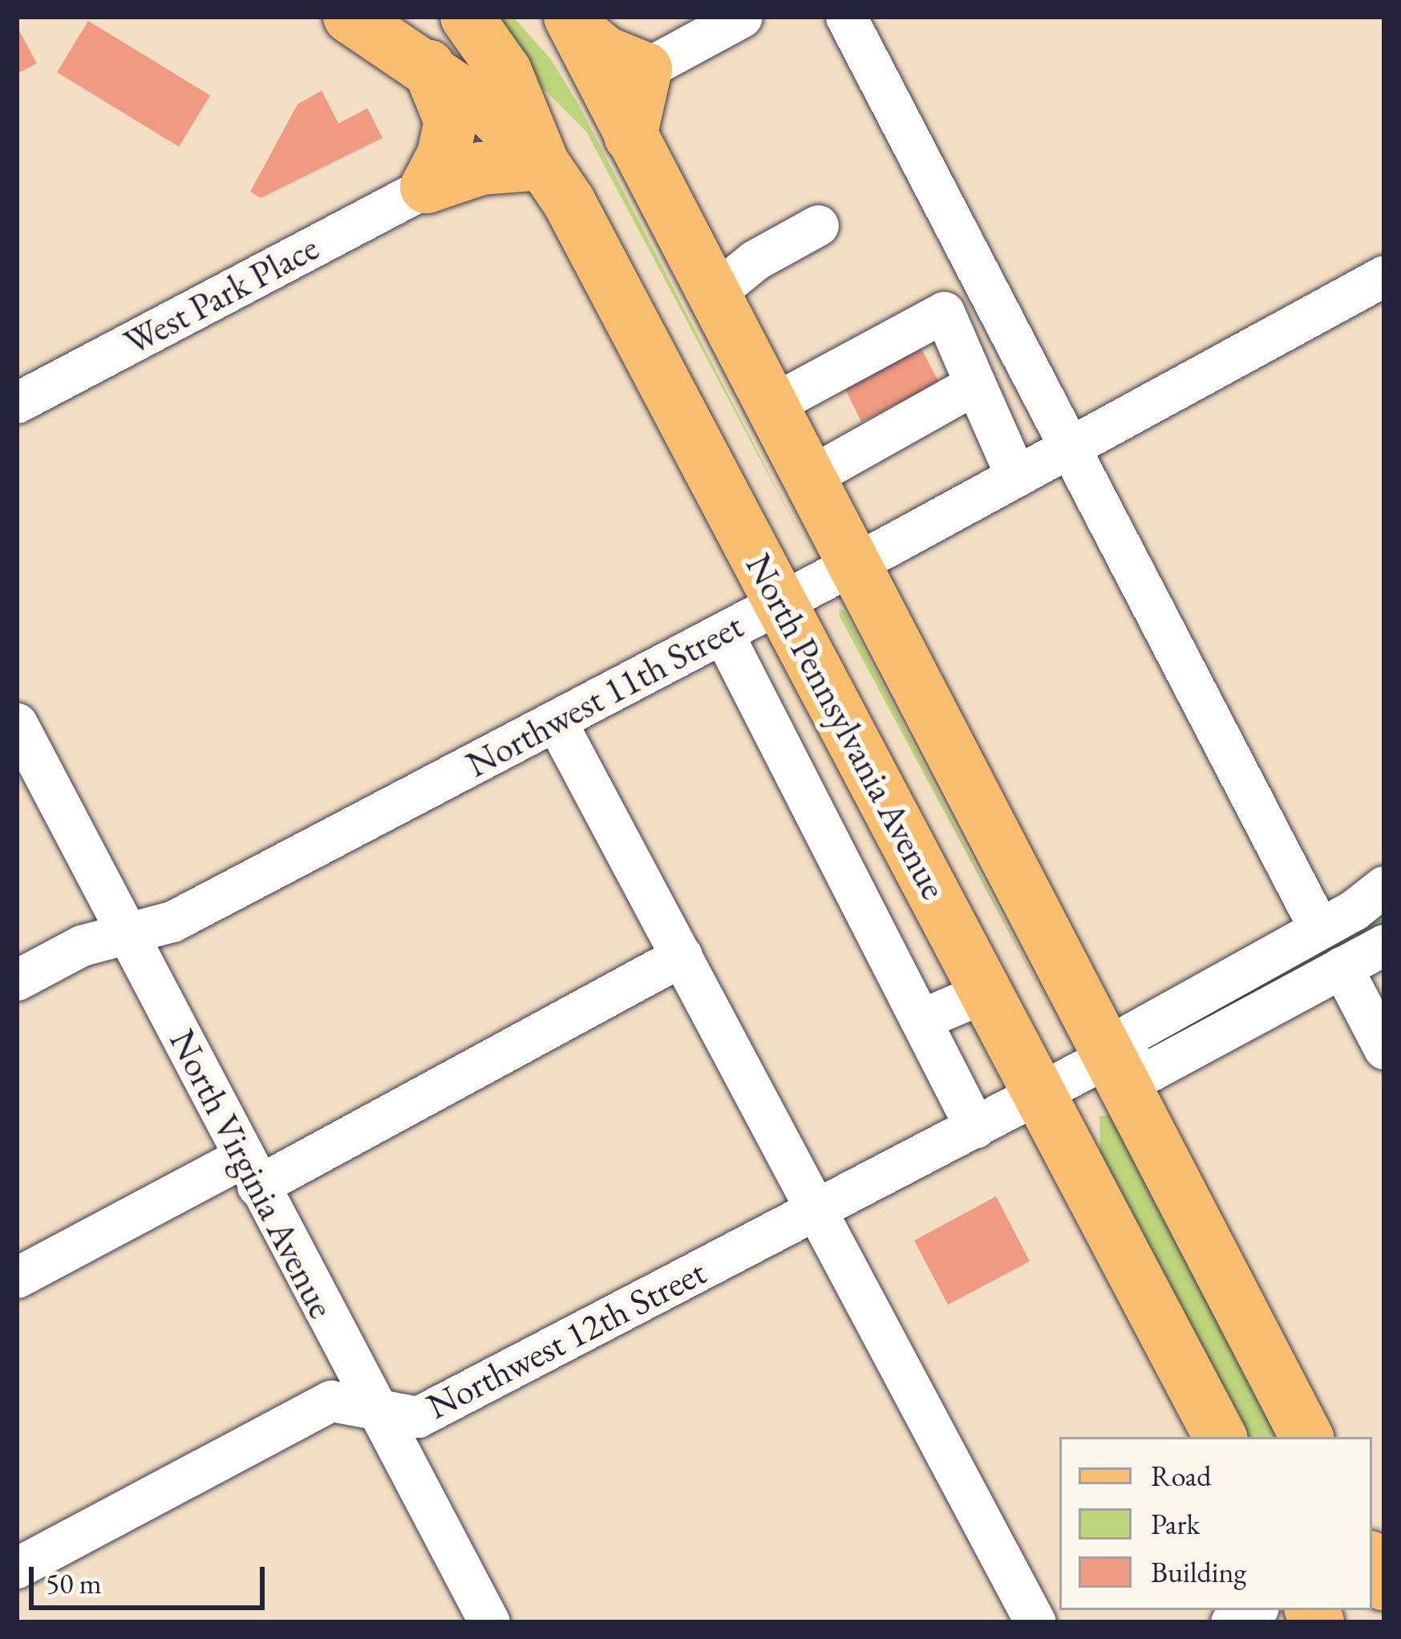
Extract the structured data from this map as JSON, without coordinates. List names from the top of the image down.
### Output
{
  "streets": {
    "main road": ["North Pennsylvania Avenue"],
    "street": [
      "West Park Place",
      "Northwest 11th Street",
      "North Virginia Avenue",
      "Northwest 12th Street"
    ]
  },
  "crossings": [
    ["Northwest 11th Street", "North Pennsylvania Avenue"],
    ["Northwest 11th Street", "North Virginia Avenue"],
    ["North Pennsylvania Avenue", "Northwest 12th Street"],
    ["North Virginia Avenue", "Northwest 12th Street"]
  ],
  "legend": ["Road", "Park", "Building"],
  "scale_bar": "50 m"
}
